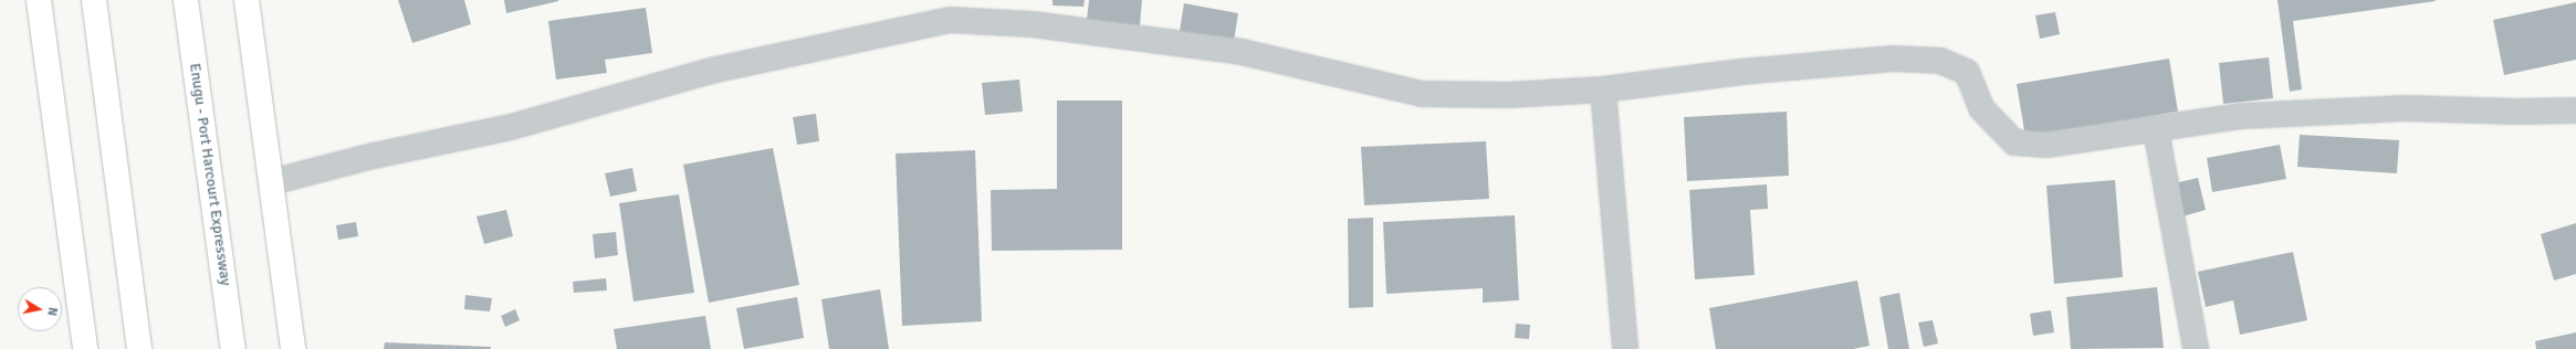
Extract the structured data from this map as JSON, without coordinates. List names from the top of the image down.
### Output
{
  "streets": {
    "main road": ["Enugu - Port Harcourt Expressway"]
  },
  "north": "right"
}
